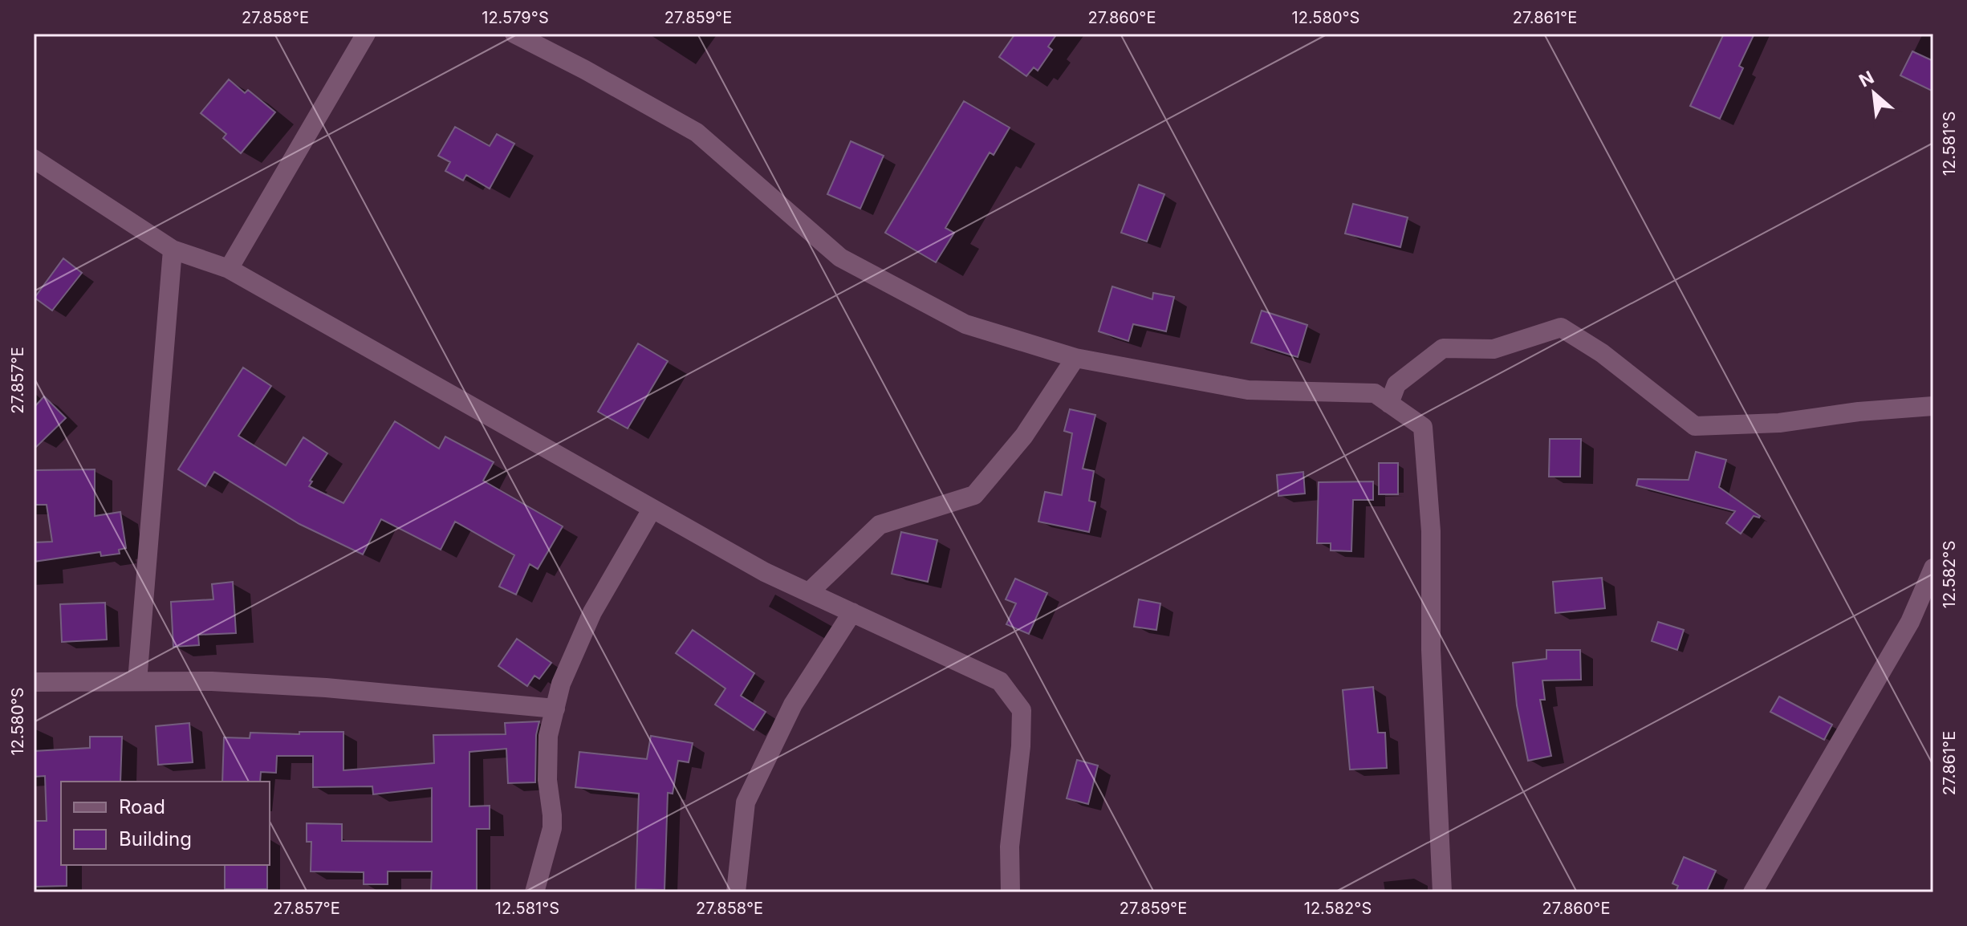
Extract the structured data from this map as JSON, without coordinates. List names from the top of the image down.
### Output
{
  "legend": ["Road", "Building"],
  "north": "top left",
  "coordinates": [
    "27.858°E",
    "12.579°S",
    "27.859°E",
    "27.860°E",
    "12.580°S",
    "27.861°E",
    "12.581°S",
    "27.857°E",
    "12.582°S"
  ]
}
